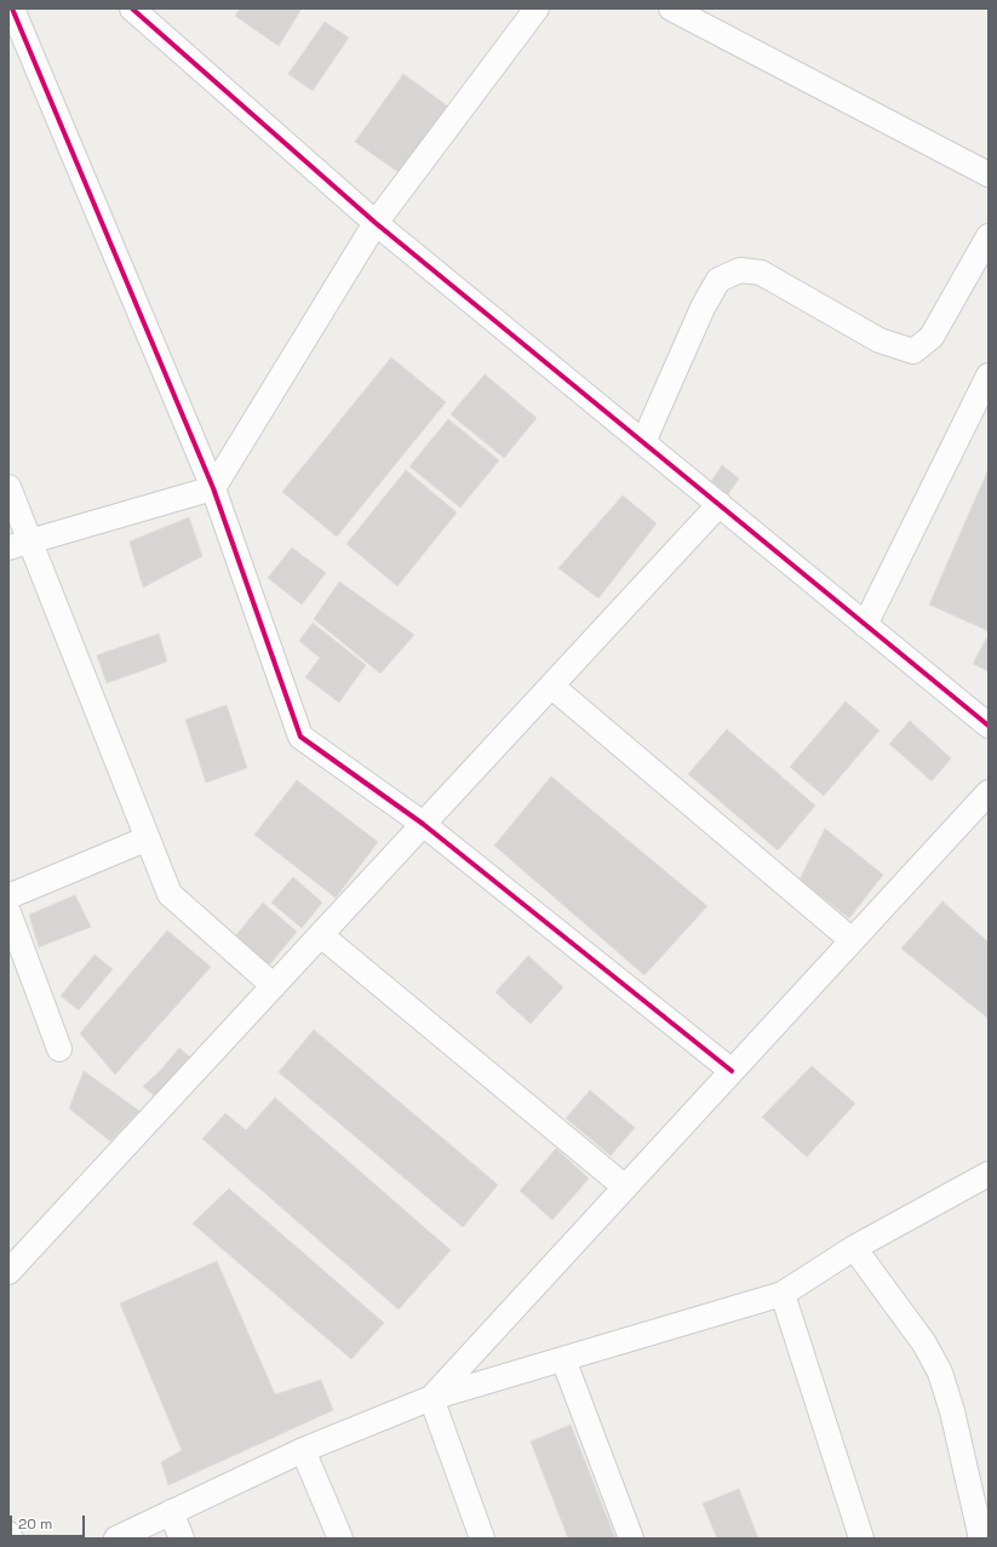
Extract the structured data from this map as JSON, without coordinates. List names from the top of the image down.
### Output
{
  "scale_bar": "20 m"
}
